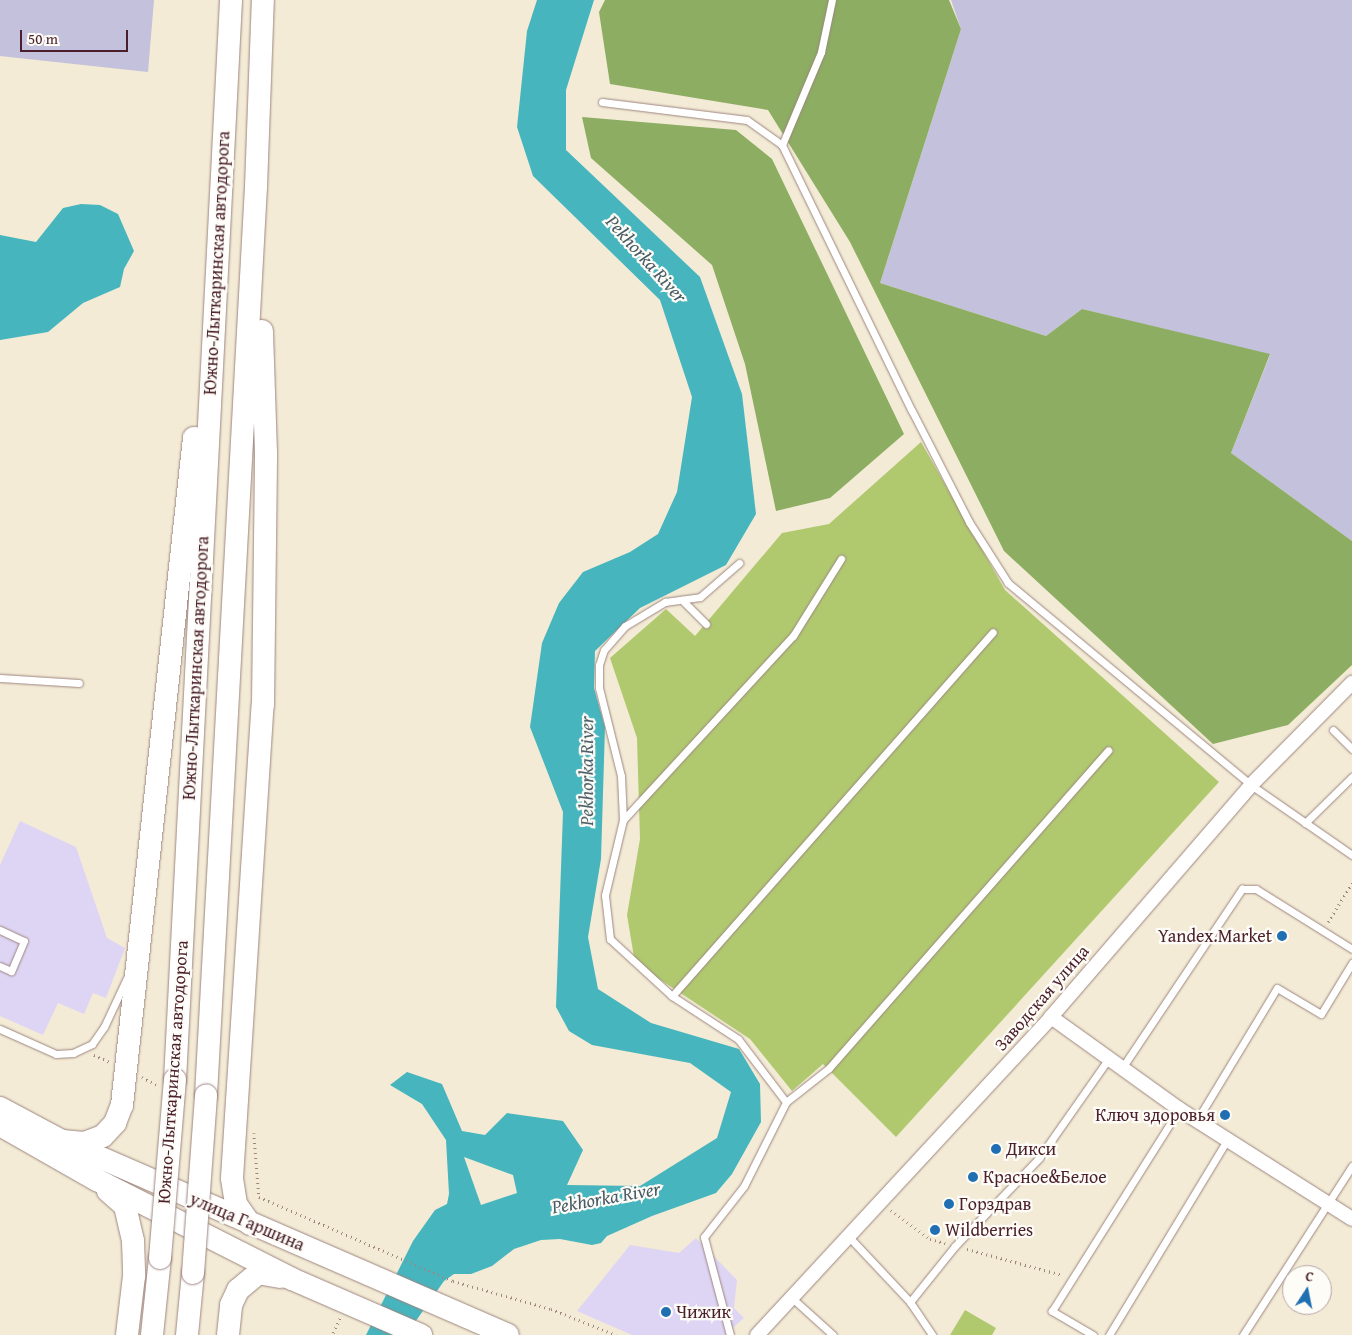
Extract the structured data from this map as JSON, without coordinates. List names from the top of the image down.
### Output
{
  "streets": {
    "main road": ["Южно-Лыткаринская автодорога", "улица Гаршина"],
    "street": ["Заводская улица"]
  },
  "water": ["Pekhorka River"],
  "places": [
    "Yandex.Market",
    "Ключ здоровья",
    "Дикси",
    "Красное&Белое",
    "Горздрав",
    "Wildberries",
    "Чижик"
  ],
  "scale_bar": "50 m",
  "north": "top"
}
